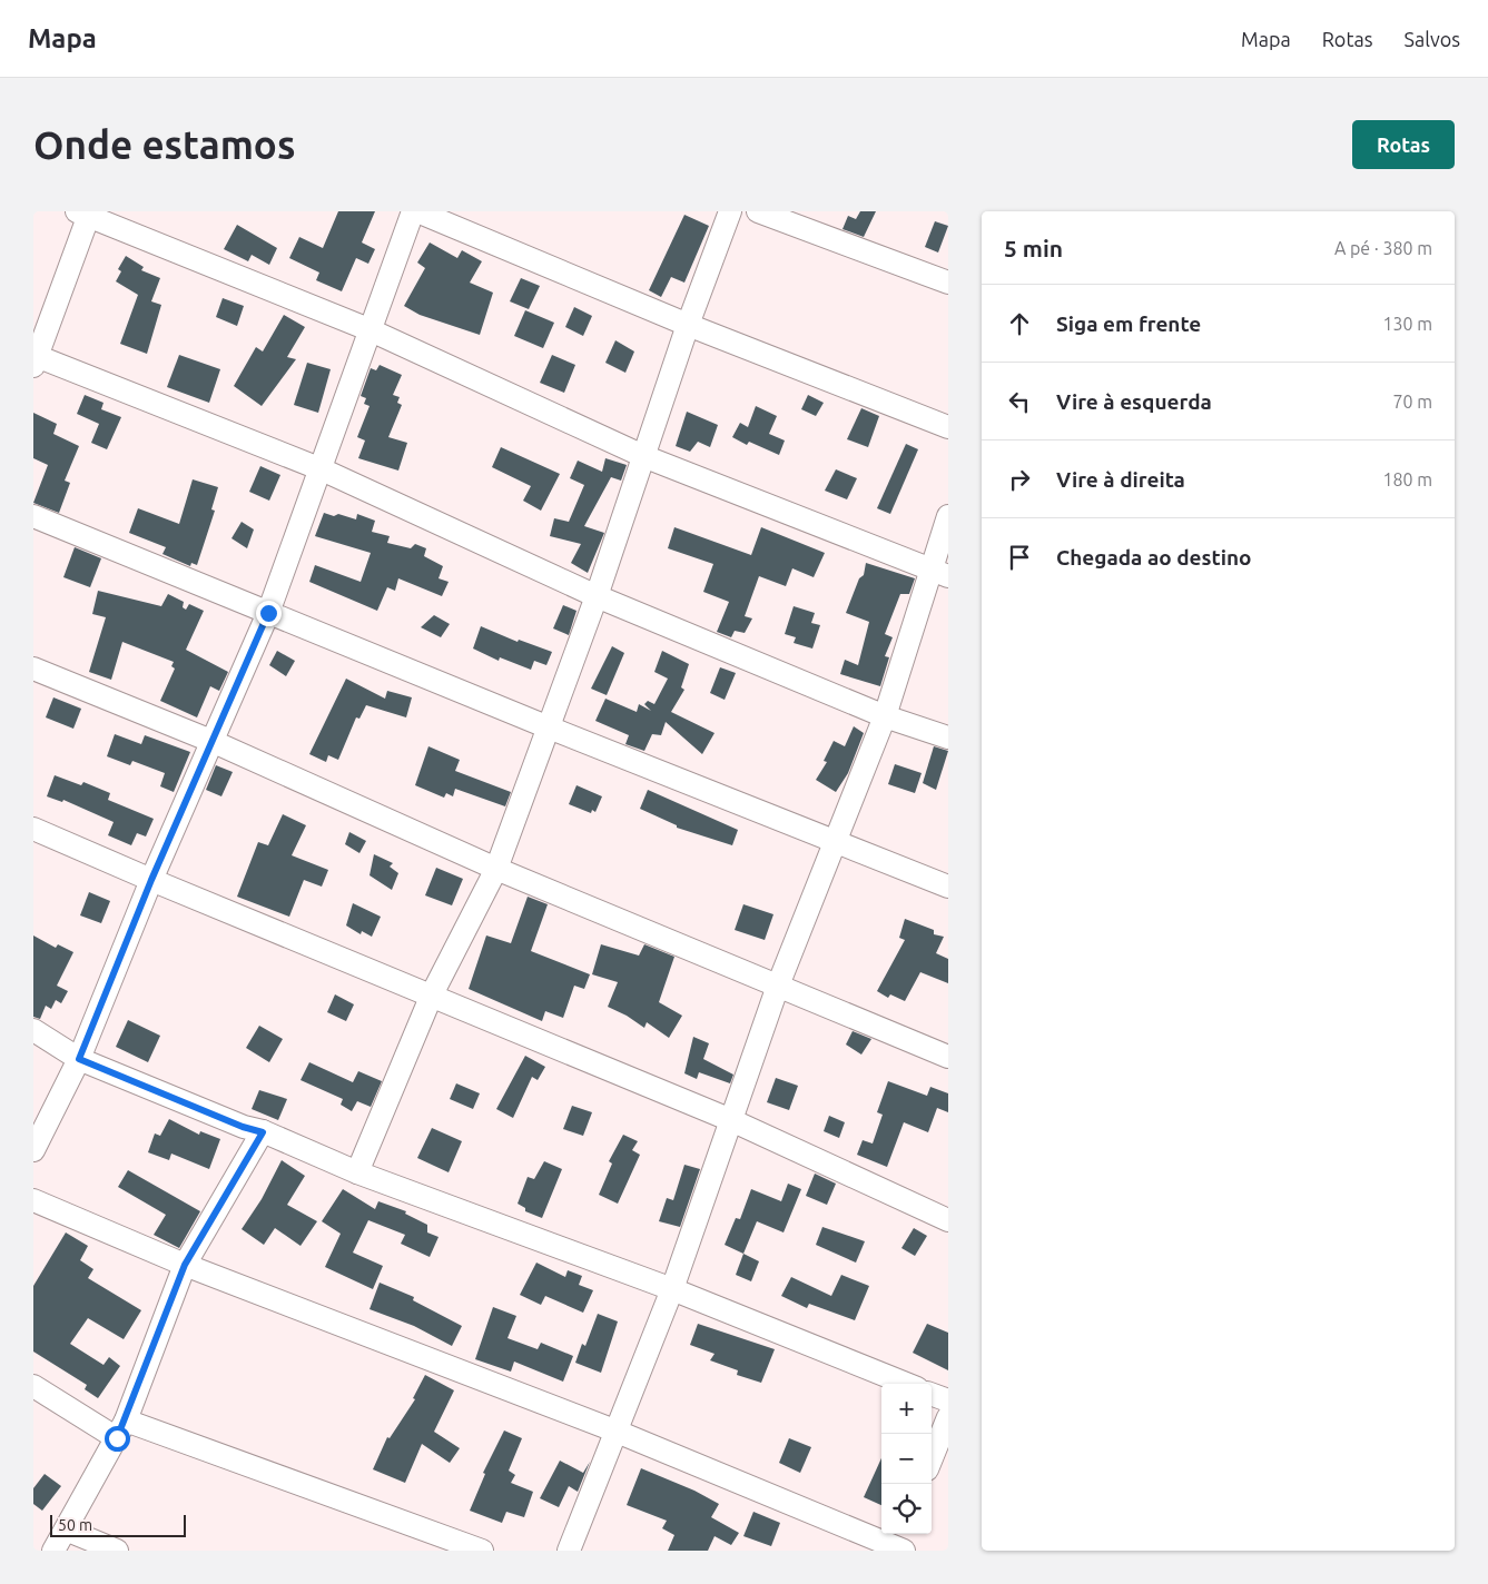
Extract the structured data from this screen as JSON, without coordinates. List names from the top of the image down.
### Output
{
  "scale_bar": "50 m",
  "page": {
    "header": "Mapa",
    "nav": ["Mapa", "Rotas", "Salvos"],
    "buttons": "Rotas",
    "title": "Onde estamos",
    "heading": ["5 min", "A pé · 380 m"],
    "list": [
      ["Siga em frente", "130 m"],
      ["Vire à esquerda", "70 m"],
      ["Vire à direita", "180 m"],
      "Chegada ao destino"
    ],
    "map_buttons": ["+", "−"],
    "scale": "50 m"
  }
}
